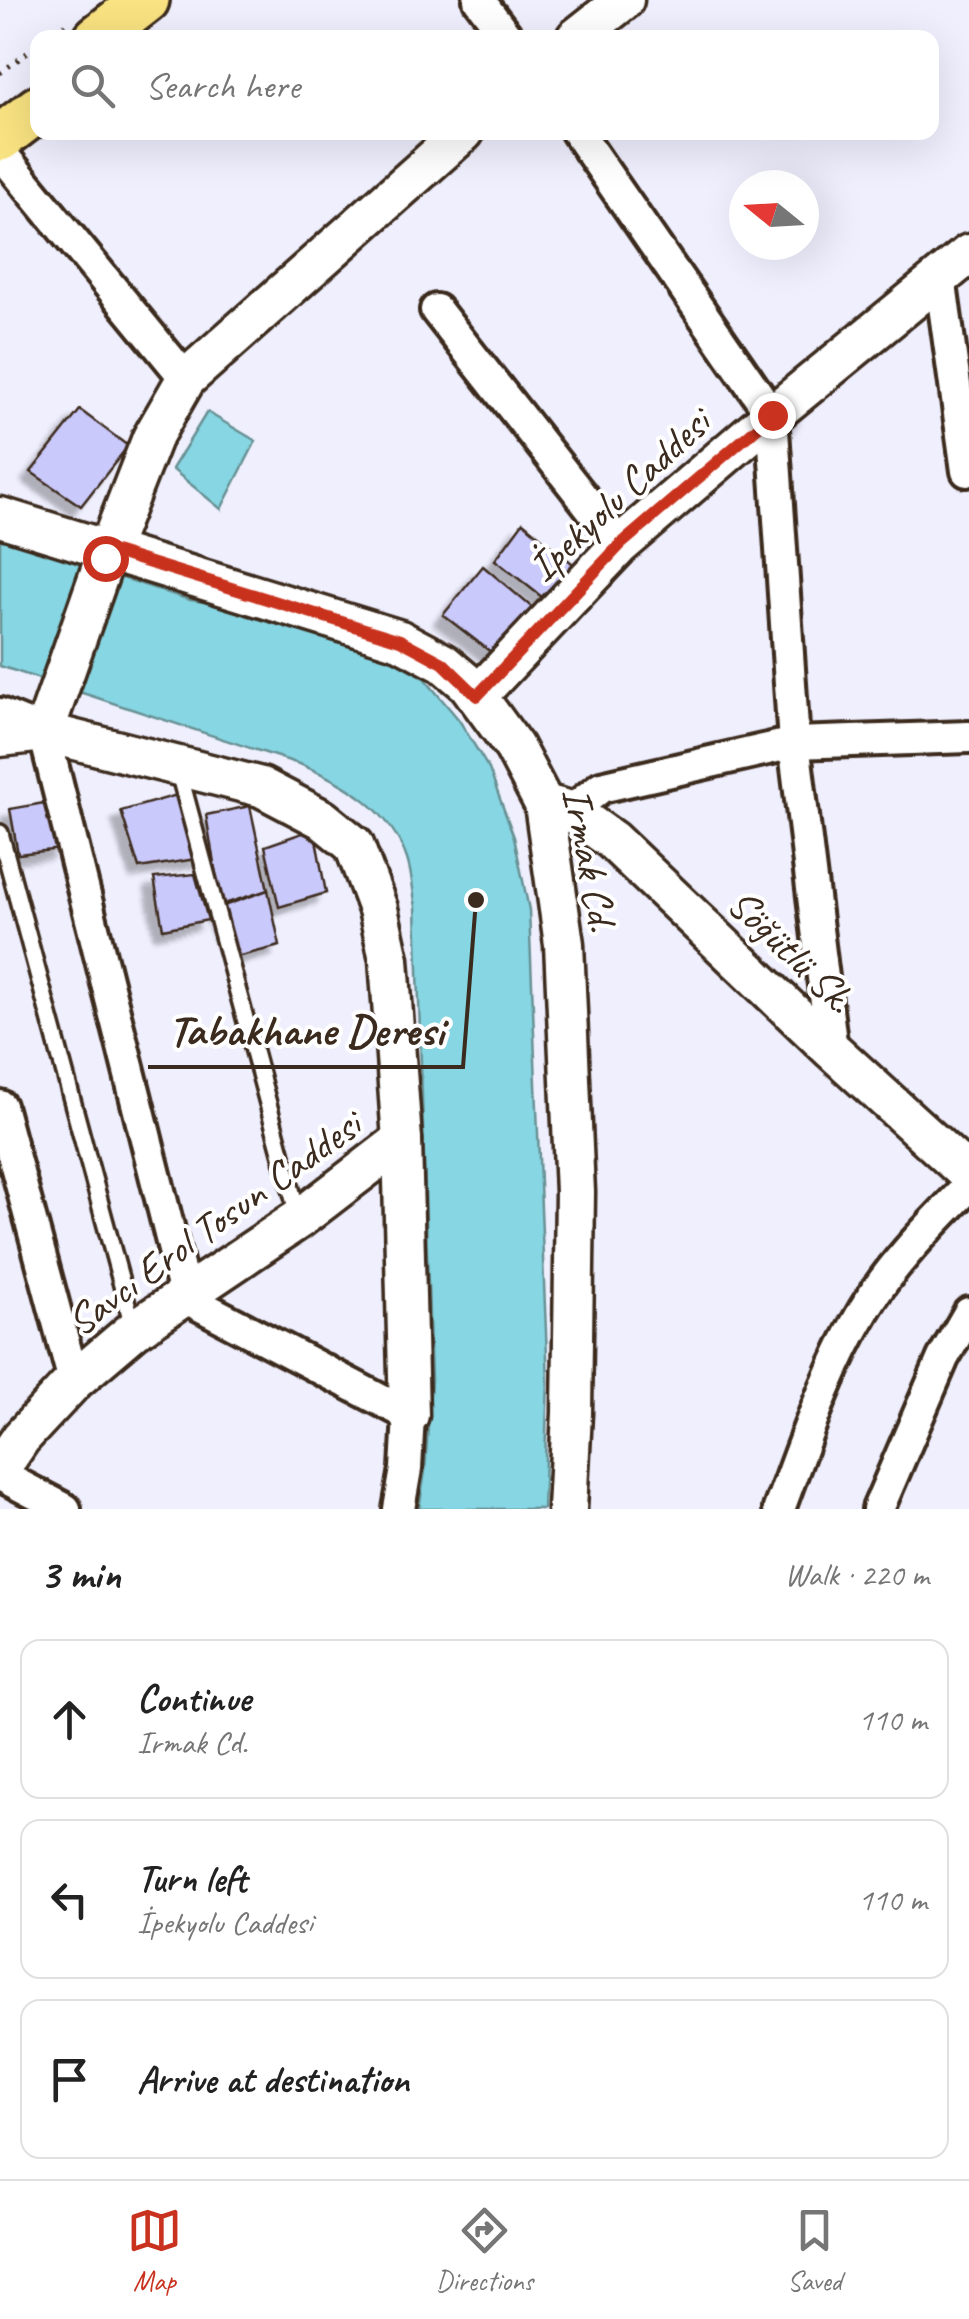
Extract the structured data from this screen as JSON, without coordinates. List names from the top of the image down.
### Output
{
  "streets": {
    "street": [
      "İpekyolu Caddesi",
      "Irmak Cd.",
      "Söğütlü Sk.",
      "Savcı Erol Tosun Caddesi"
    ]
  },
  "crossings": [
    ["İpekyolu Caddesi", "Irmak Cd."],
    ["Irmak Cd.", "Söğütlü Sk."]
  ],
  "places": ["Tabakhane Deresi"],
  "north": "left",
  "page": {
    "search": "Search here",
    "heading": ["3 min", "Walk · 220 m"],
    "list": [
      ["Continue", "Irmak Cd.", "110 m"],
      ["Turn left", "İpekyolu Caddesi", "110 m"],
      "Arrive at destination"
    ],
    "nav": ["Map", "Directions", "Saved"]
  }
}
